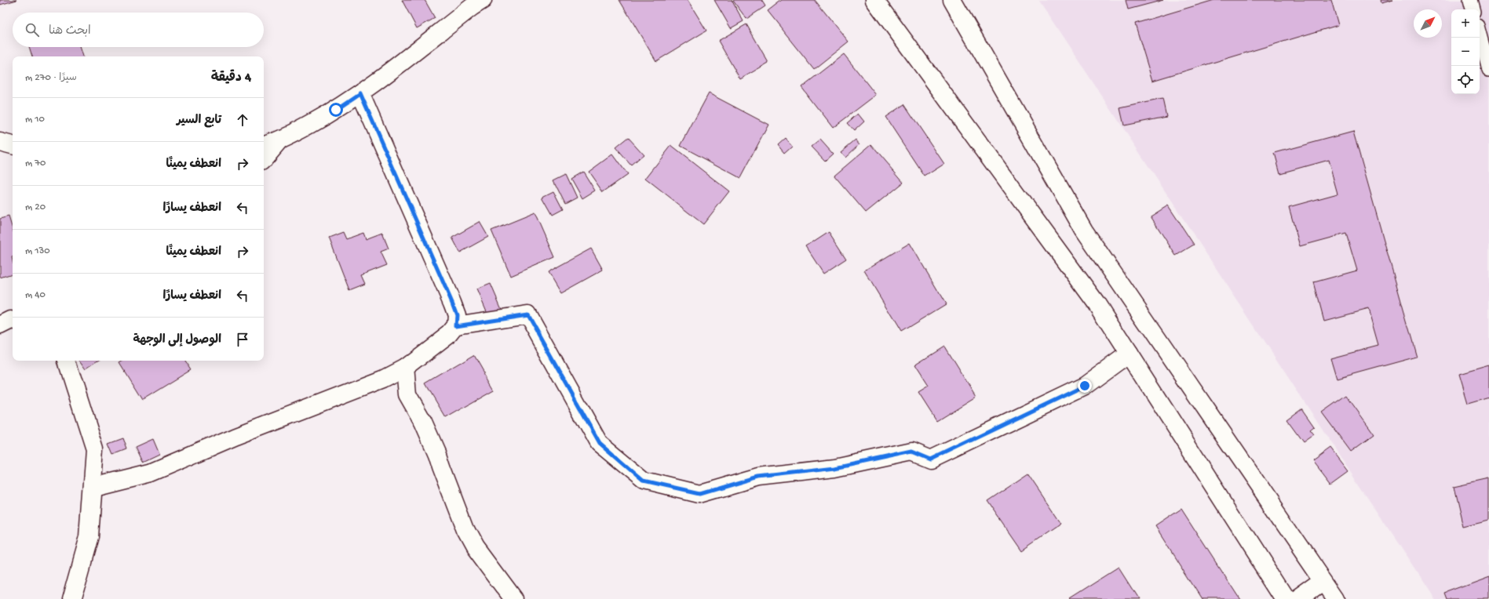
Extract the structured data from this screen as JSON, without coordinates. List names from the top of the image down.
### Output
{
  "north": "top right",
  "page": {
    "map_buttons": ["+", "−"],
    "search": "ابحث هنا",
    "heading": ["4 دقيقة", "سيرًا · 270 m"],
    "list": [
      ["تابع السير", "10 m"],
      ["انعطف يمينًا", "70 m"],
      ["انعطف يسارًا", "20 m"],
      ["انعطف يمينًا", "130 m"],
      ["انعطف يسارًا", "40 m"],
      "الوصول إلى الوجهة"
    ]
  }
}
